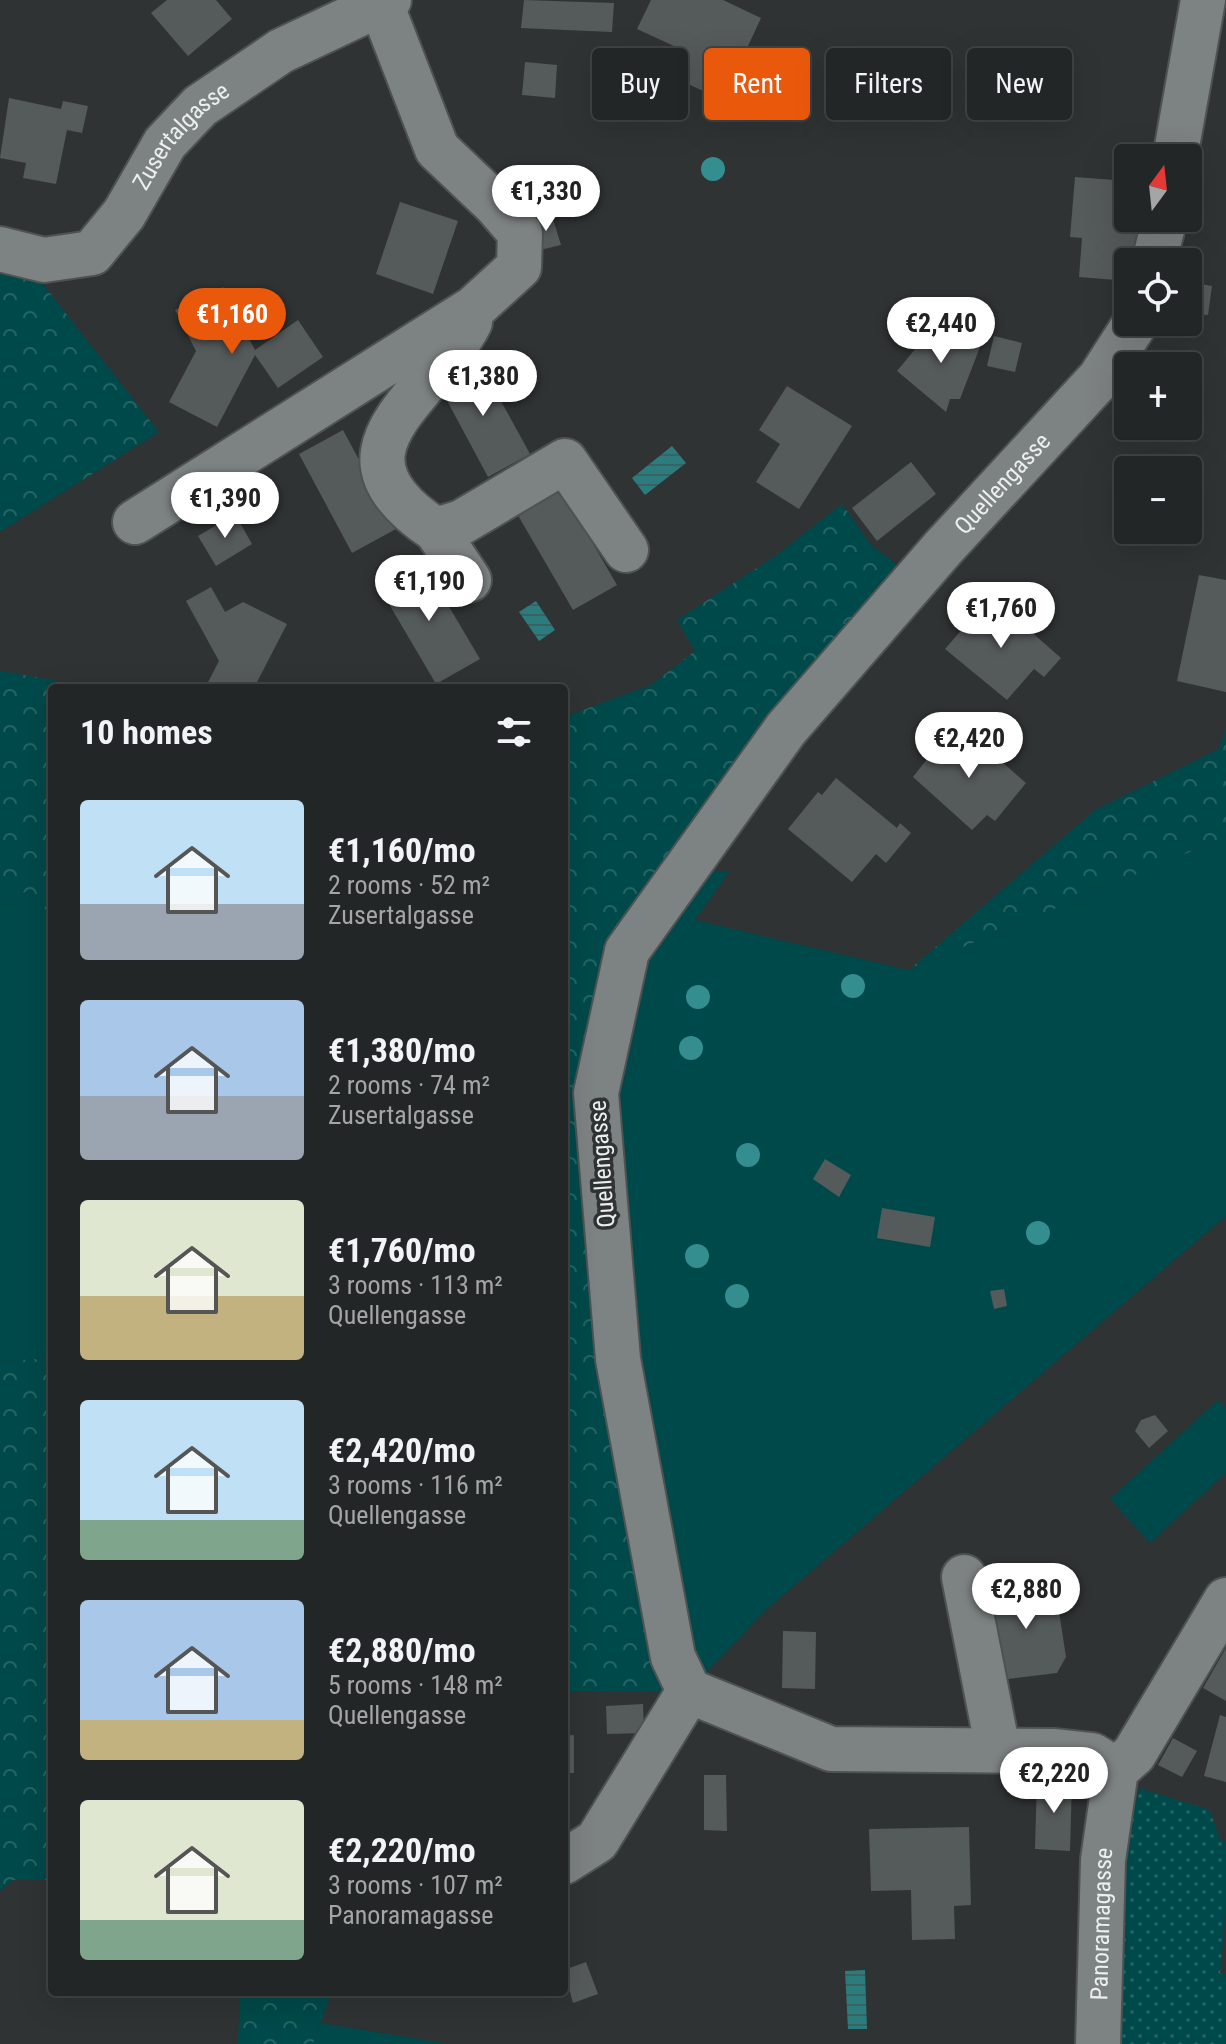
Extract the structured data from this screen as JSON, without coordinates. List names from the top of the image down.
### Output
{
  "streets": {
    "street": ["Zusertalgasse", "Quellengasse", "Panoramagasse"]
  },
  "north": "top",
  "page": {
    "chip": [
      "Buy",
      "Rent",
      "Filters",
      "New"
    ],
    "map_buttons": ["+", "−"],
    "price": [
      "€1,330",
      "€1,160",
      "€2,440",
      "€1,380",
      "€1,390",
      "€1,190",
      "€1,760",
      "€2,420",
      "€2,880",
      "€2,220"
    ],
    "heading": "10 homes",
    "list": [
      {
        "name": "€1,160/mo",
        "note": "2 rooms · 52 m² · Zusertalgasse"
      },
      {
        "name": "€1,380/mo",
        "note": "2 rooms · 74 m² · Zusertalgasse"
      },
      {
        "name": "€1,760/mo",
        "note": "3 rooms · 113 m² · Quellengasse"
      },
      {
        "name": "€2,420/mo",
        "note": "3 rooms · 116 m² · Quellengasse"
      },
      {
        "name": "€2,880/mo",
        "note": "5 rooms · 148 m² · Quellengasse"
      },
      {
        "name": "€2,220/mo",
        "note": "3 rooms · 107 m² · Panoramagasse"
      }
    ]
  }
}
